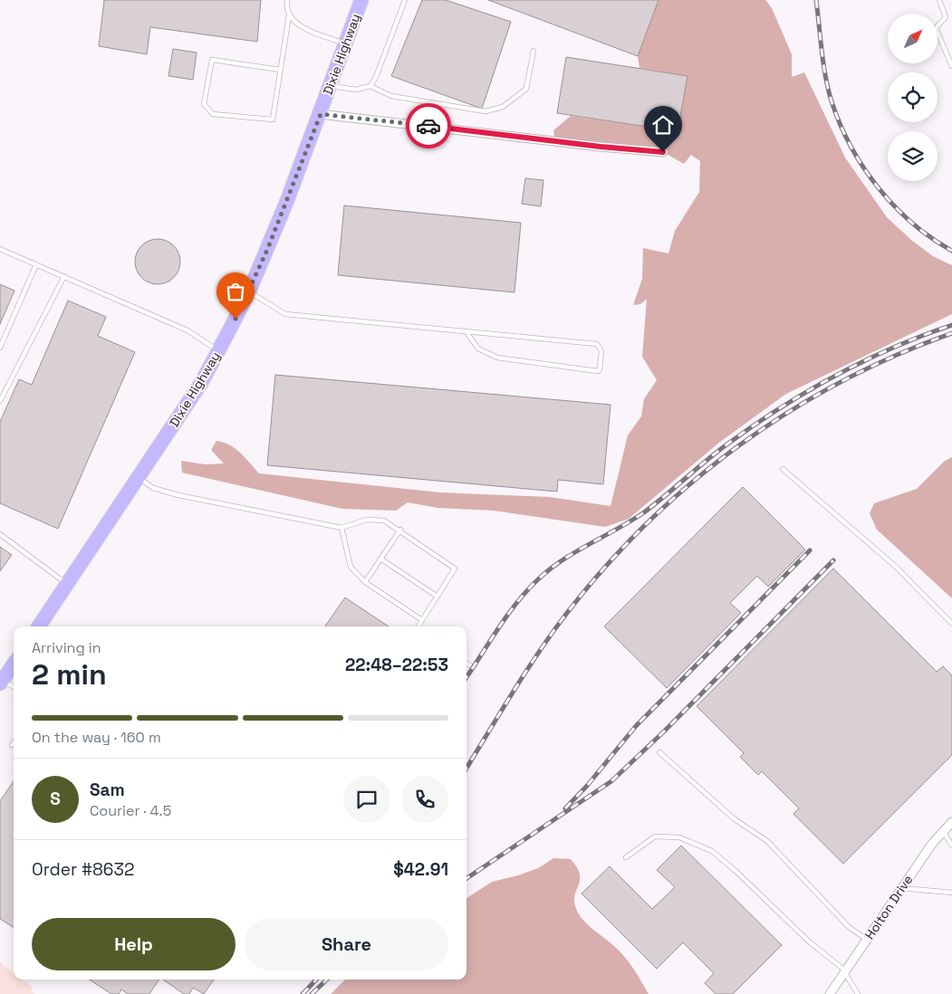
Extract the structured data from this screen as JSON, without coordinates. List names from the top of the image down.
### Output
{
  "streets": {
    "main road": ["Dixie Highway"],
    "street": ["Holton Drive"]
  },
  "north": "top right",
  "page": {
    "heading": ["2 min", "Arriving in", "22:48–22:53"],
    "panel": [
      "Sam",
      "Courier · 4.5",
      "Order #8632",
      "$42.91"
    ],
    "bar": "On the way · 160 m",
    "round": "S",
    "buttons": ["Help", "Share"]
  }
}
